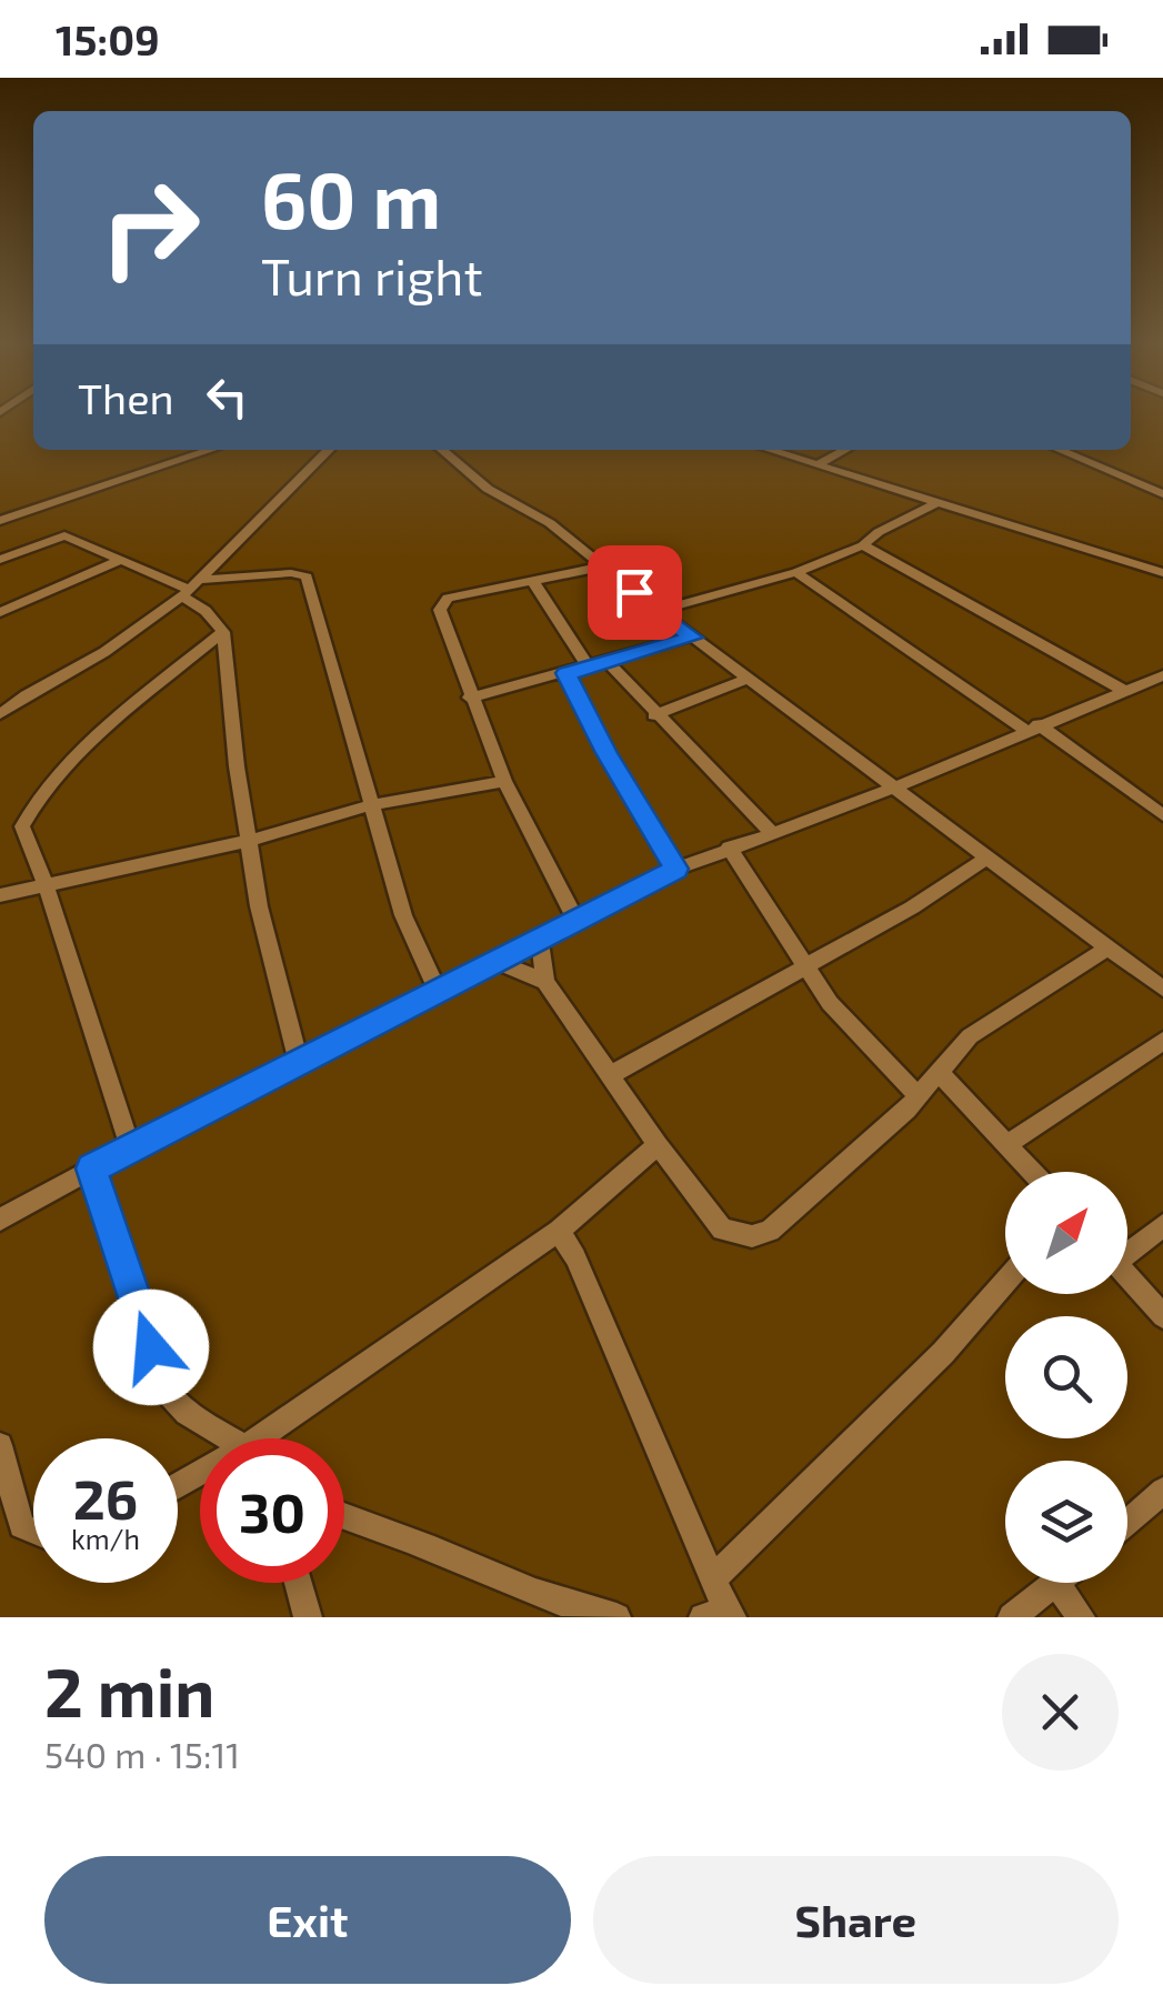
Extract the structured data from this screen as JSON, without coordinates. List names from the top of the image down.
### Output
{
  "north": "top right",
  "page": {
    "status": "15:09",
    "turn": ["60 m", "Turn right"],
    "then": "Then",
    "speed": "26 km/h",
    "limit": "30",
    "heading": ["2 min", "540 m · 15:11"],
    "buttons": ["Exit", "Share"]
  }
}
